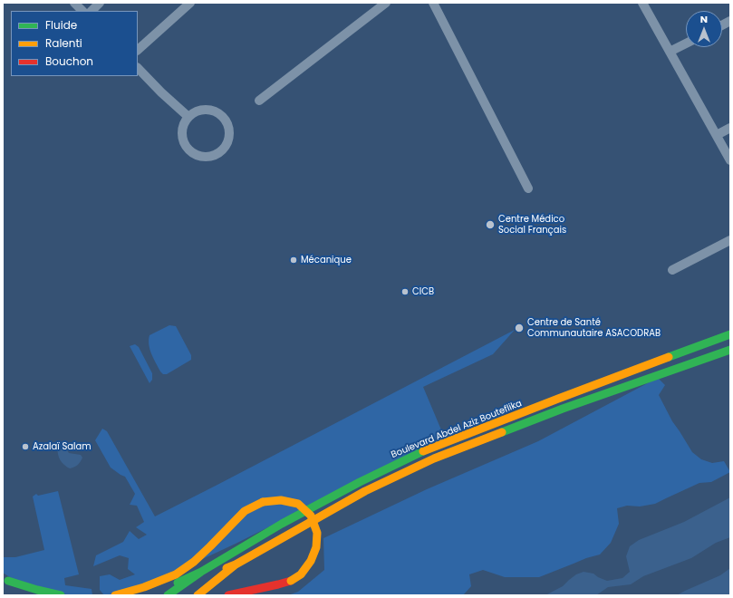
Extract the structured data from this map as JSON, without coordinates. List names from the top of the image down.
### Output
{
  "streets": {
    "main road": ["Boulevard Abdel Aziz Bouteflika"]
  },
  "places": [
    "Centre Médico Social Français",
    "Mécanique",
    "CICB",
    "Centre de Santé Communautaire ASACODRAB",
    "Azalaï Salam"
  ],
  "legend": ["Fluide", "Ralenti", "Bouchon"],
  "north": "top"
}
